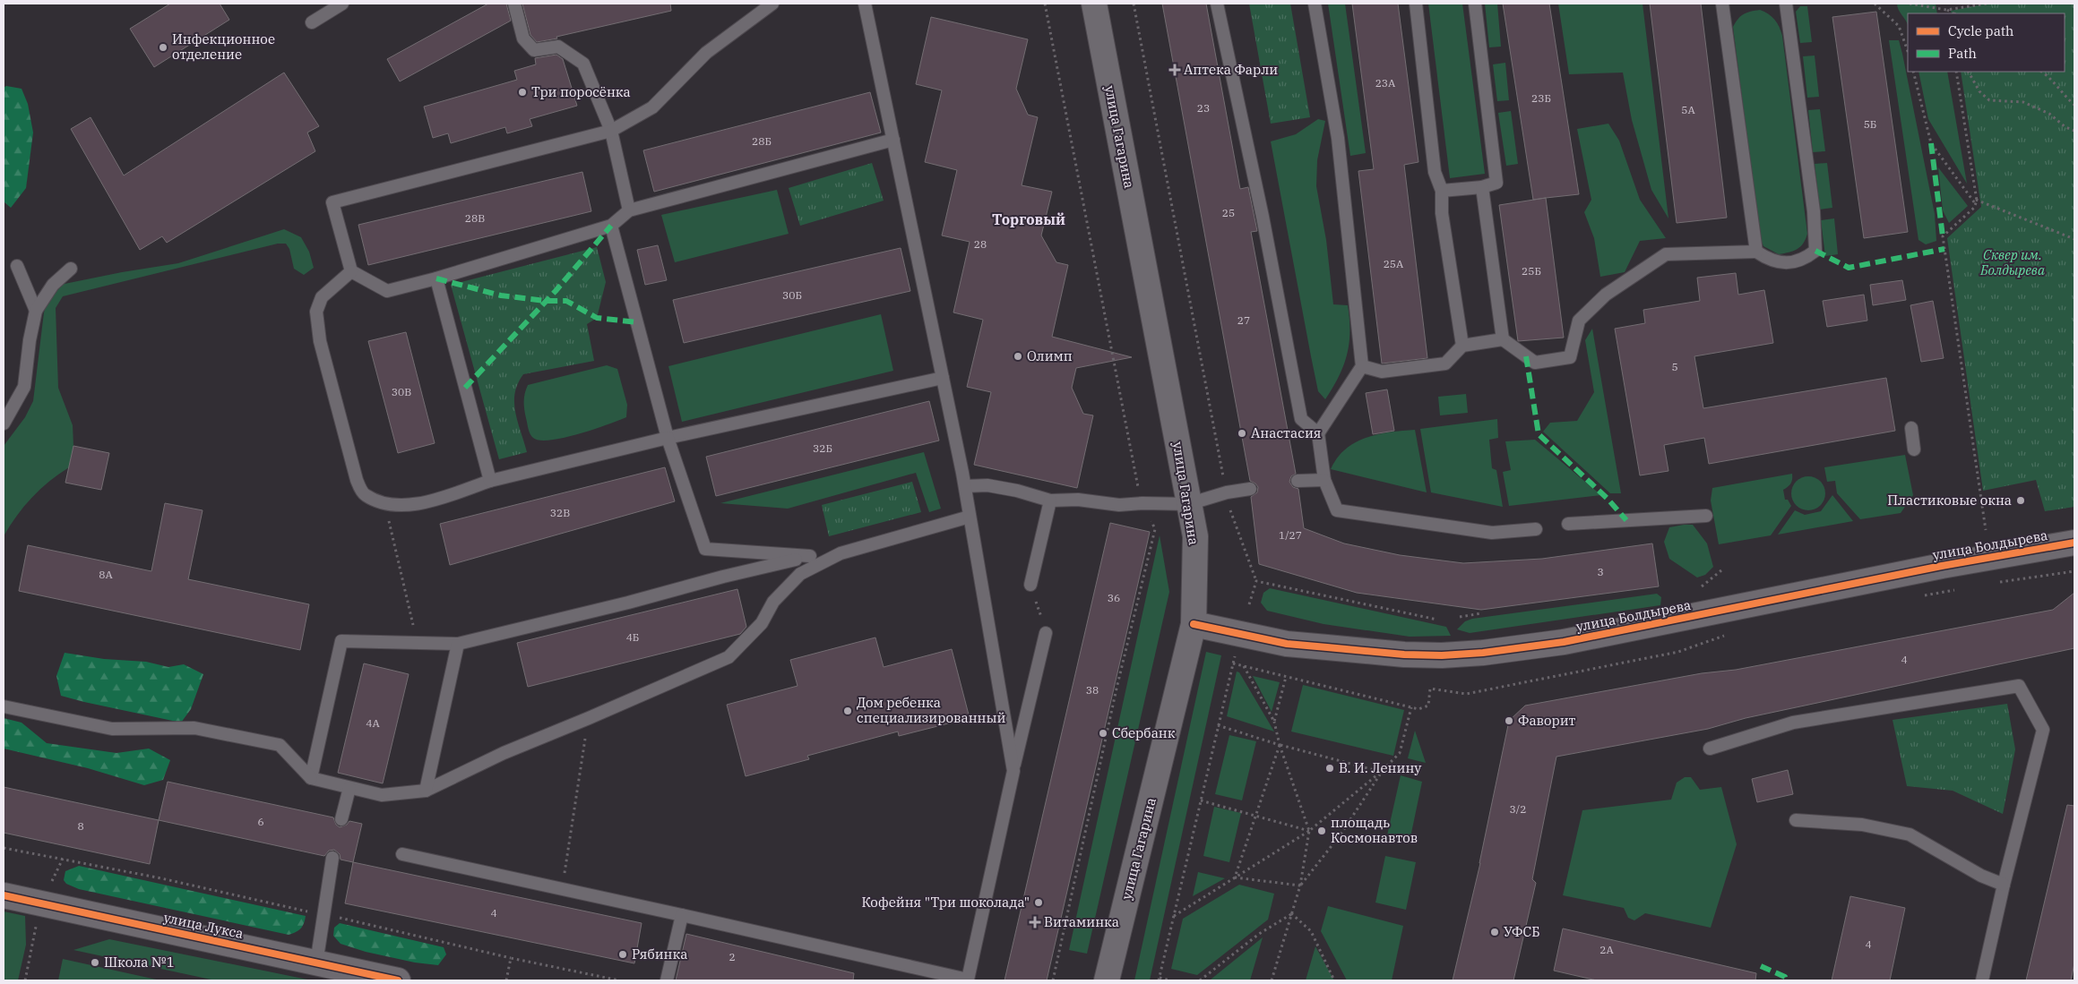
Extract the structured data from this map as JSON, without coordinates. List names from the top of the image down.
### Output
{
  "streets": {
    "street": ["улица Гагарина", "улица Болдырева", "улица Лукса"]
  },
  "crossings": [
    ["улица Гагарина", "улица Болдырева"]
  ],
  "districts": ["Торговый"],
  "parks": ["Сквер им. Болдырева"],
  "places": {
    "other": [
      "Инфекционное отделение",
      "Три поросёнка",
      "Олимп",
      "Анастасия",
      "Пластиковые окна",
      "Дом ребенка специализированный",
      "Фаворит",
      "Сбербанк",
      "В. И. Ленину",
      "площадь Космонавтов",
      "Кофейня \"Три шоколада\"",
      "УФСБ",
      "Рябинка",
      "Школа №1"
    ],
    "health": ["Аптека Фарли", "Витаминка"]
  },
  "house_numbers": [
    "23А",
    "23Б",
    "23",
    "5А",
    "5Б",
    "28Б",
    "25",
    "28В",
    "28",
    "25А",
    "25Б",
    "30Б",
    "27",
    "5",
    "30В",
    "32Б",
    "32В",
    "1/27",
    "3",
    "8А",
    "36",
    "4Б",
    "4",
    "38",
    "4А",
    "3/2",
    "6",
    "8",
    "4",
    "4",
    "2А",
    "2"
  ],
  "legend": ["Cycle path", "Path"]
}
